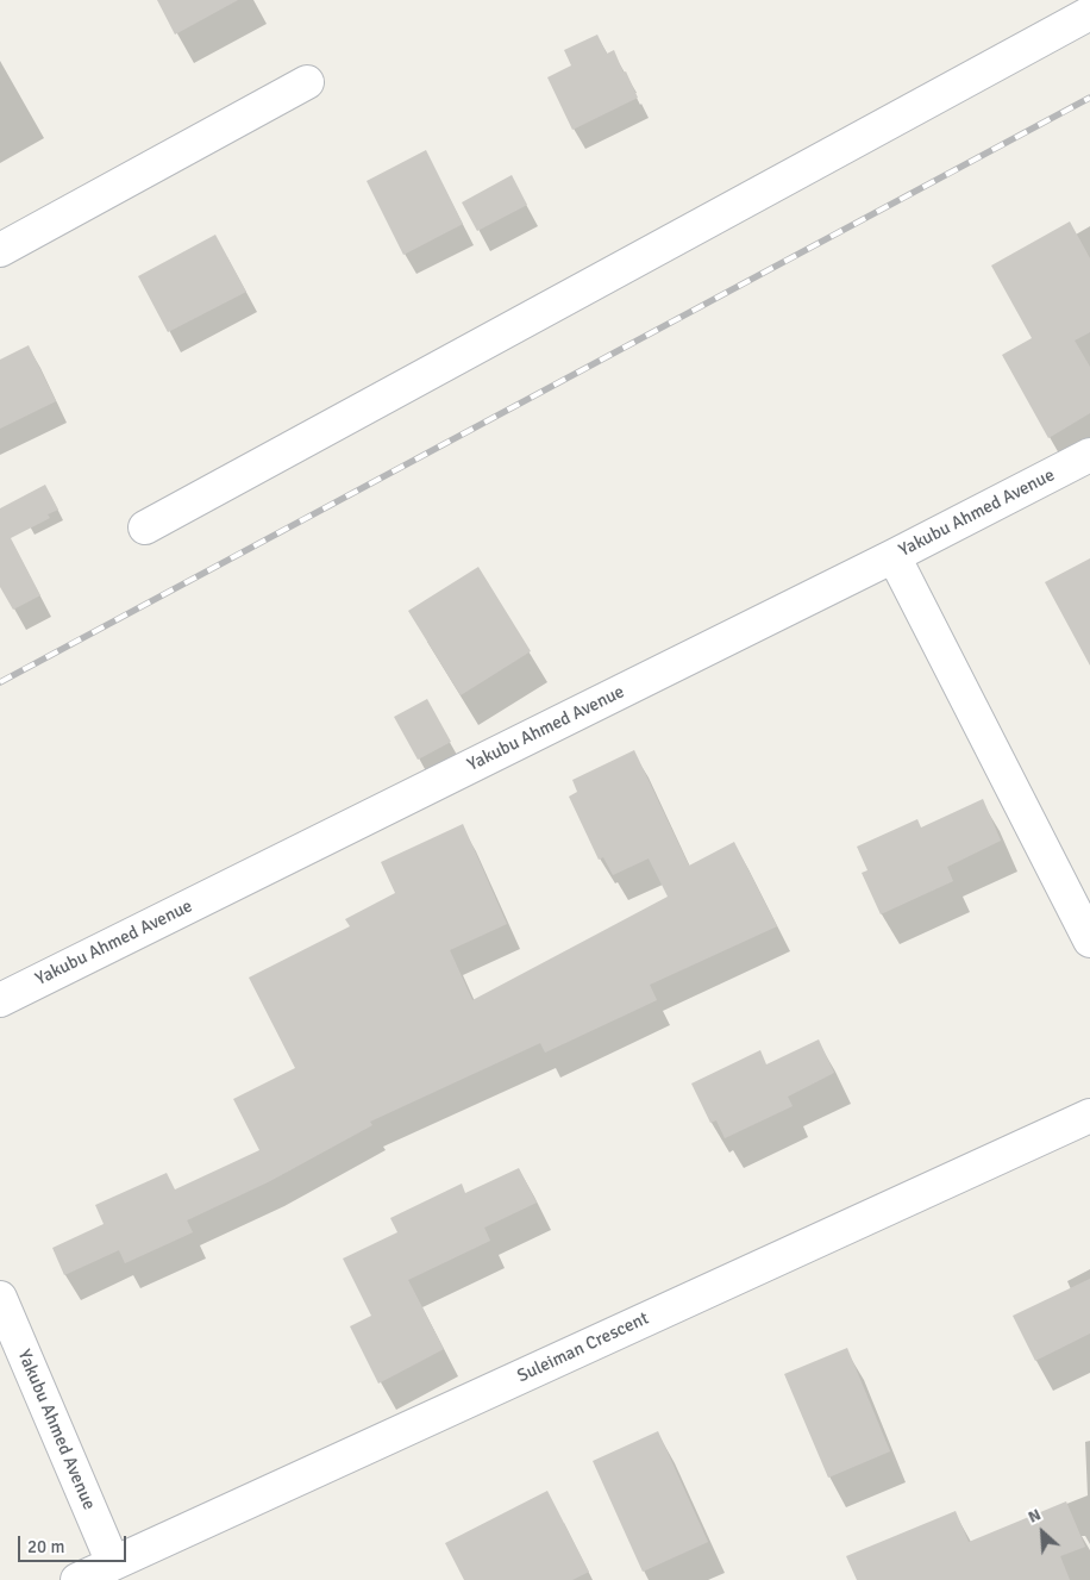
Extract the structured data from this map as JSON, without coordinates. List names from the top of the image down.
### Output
{
  "streets": {
    "street": ["Yakubu Ahmed Avenue", "Suleiman Crescent"]
  },
  "crossings": [
    ["Yakubu Ahmed Avenue", "Suleiman Crescent"]
  ],
  "scale_bar": "20 m",
  "north": "top left"
}
